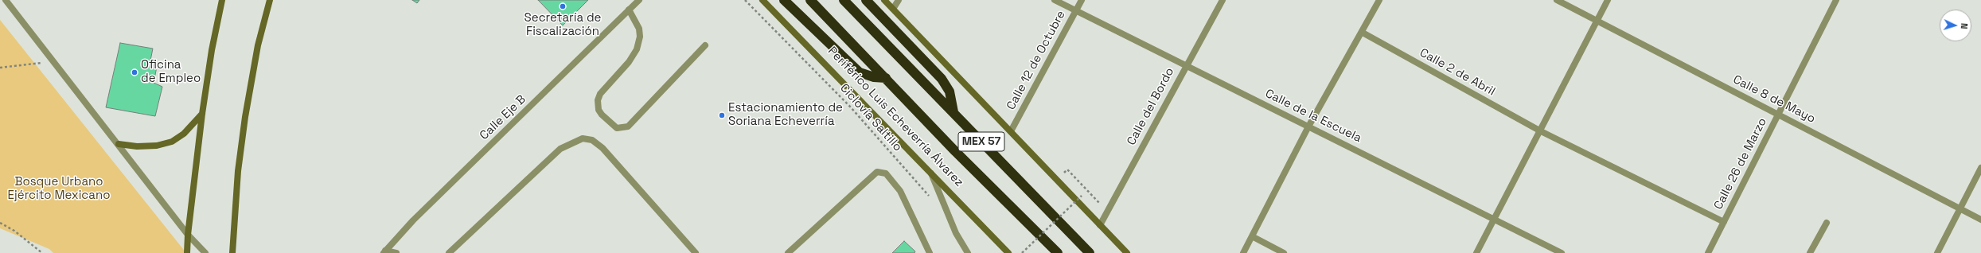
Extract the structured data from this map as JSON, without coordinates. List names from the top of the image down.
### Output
{
  "streets": {
    "highway": ["Periférico Luis Echeverría Álvarez", "MEX 57"],
    "street": [
      "Calle 12 de Octubre",
      "Calle 2 de Abril",
      "Calle 8 de Mayo",
      "Calle del Bordo",
      "Calle de la Escuela",
      "Calle Eje B",
      "Calle 26 de Marzo"
    ],
    "path": ["Ciclovía Saltillo"]
  },
  "crossings": [
    ["Calle 12 de Octubre", "Calle de la Escuela"],
    ["Calle 2 de Abril", "Calle 26 de Marzo"],
    ["Calle 8 de Mayo", "Calle 26 de Marzo"],
    ["Calle del Bordo", "Calle de la Escuela"]
  ],
  "parks": ["Bosque Urbano Ejército Mexicano"],
  "places": ["Secretaría de Fiscalización", "Oficina de Empleo", "Estacionamiento de Soriana Echeverría"],
  "north": "right"
}
